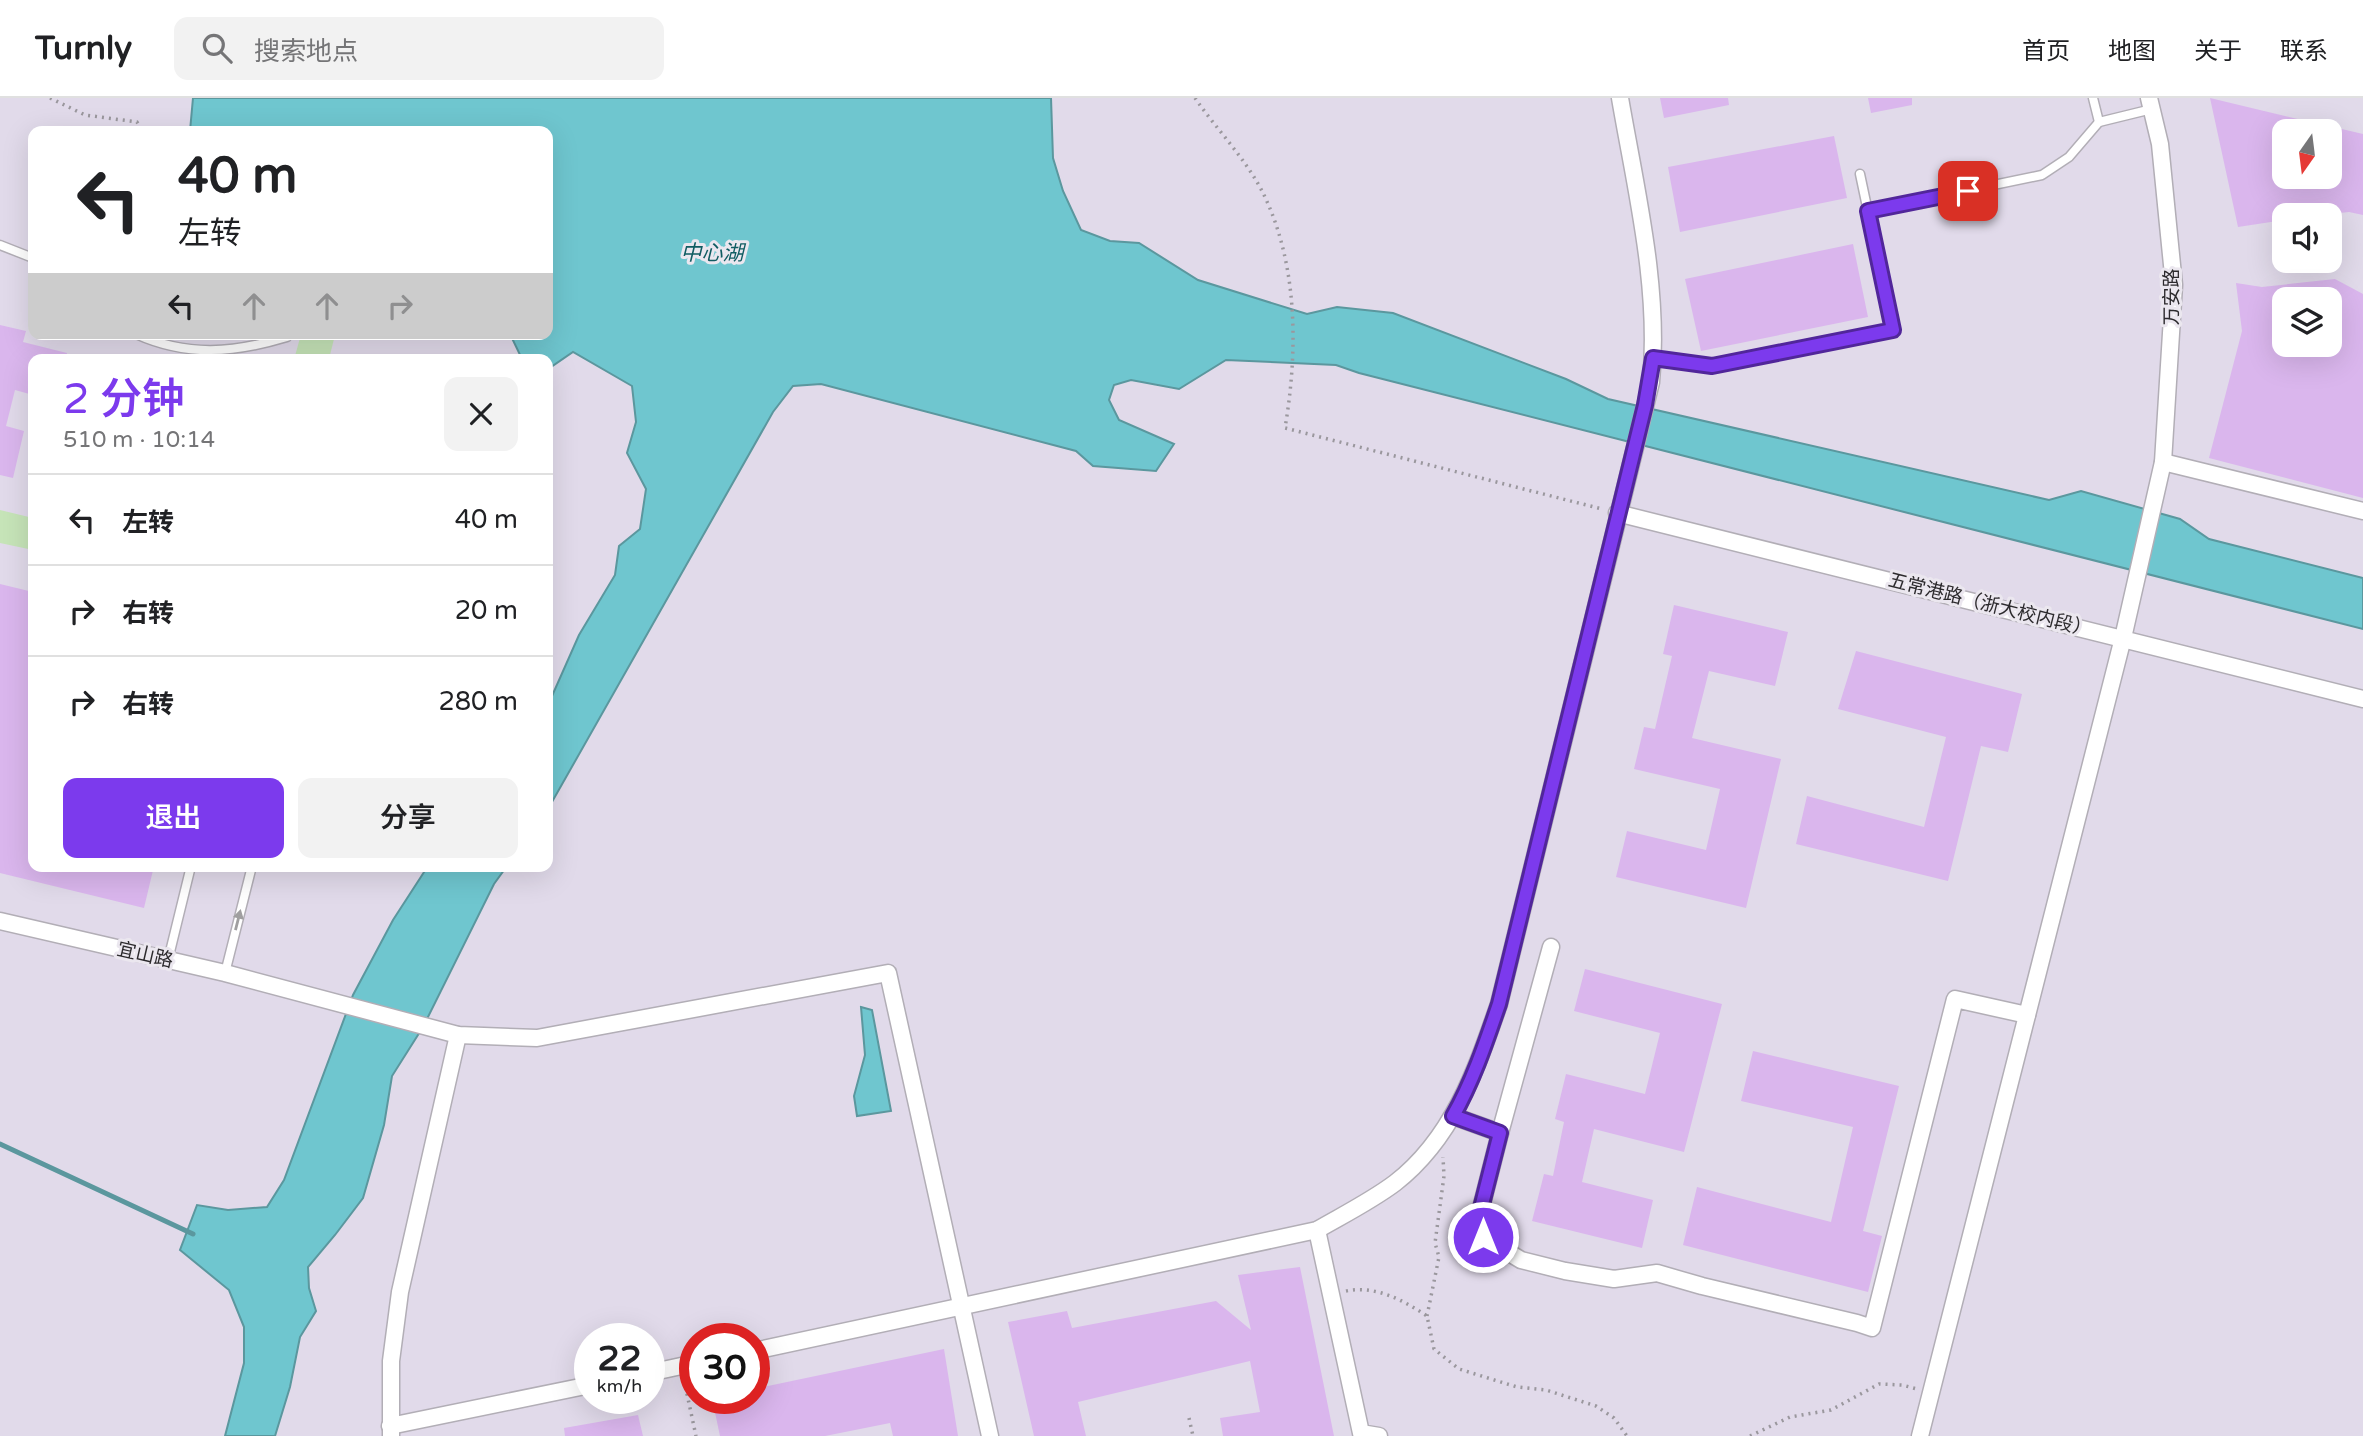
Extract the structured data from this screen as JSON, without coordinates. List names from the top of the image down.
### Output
{
  "streets": {
    "street": ["万安路", "五常港路（浙大校内段）", "宜山路"]
  },
  "crossings": [
    ["万安路", "五常港路（浙大校内段）"]
  ],
  "water": ["中心湖"],
  "north": "bottom",
  "page": {
    "header": "Turnly",
    "search": "搜索地点",
    "nav": [
      "首页",
      "地图",
      "关于",
      "联系"
    ],
    "turn": ["40 m", "左转"],
    "heading": ["2 分钟", "510 m · 10:14"],
    "list": [
      {
        "name": "左转",
        "value": "40 m"
      },
      {
        "name": "右转",
        "value": "20 m"
      },
      {
        "name": "右转",
        "value": "280 m"
      }
    ],
    "buttons": ["退出", "分享"],
    "speed": "22 km/h",
    "limit": "30"
  }
}
